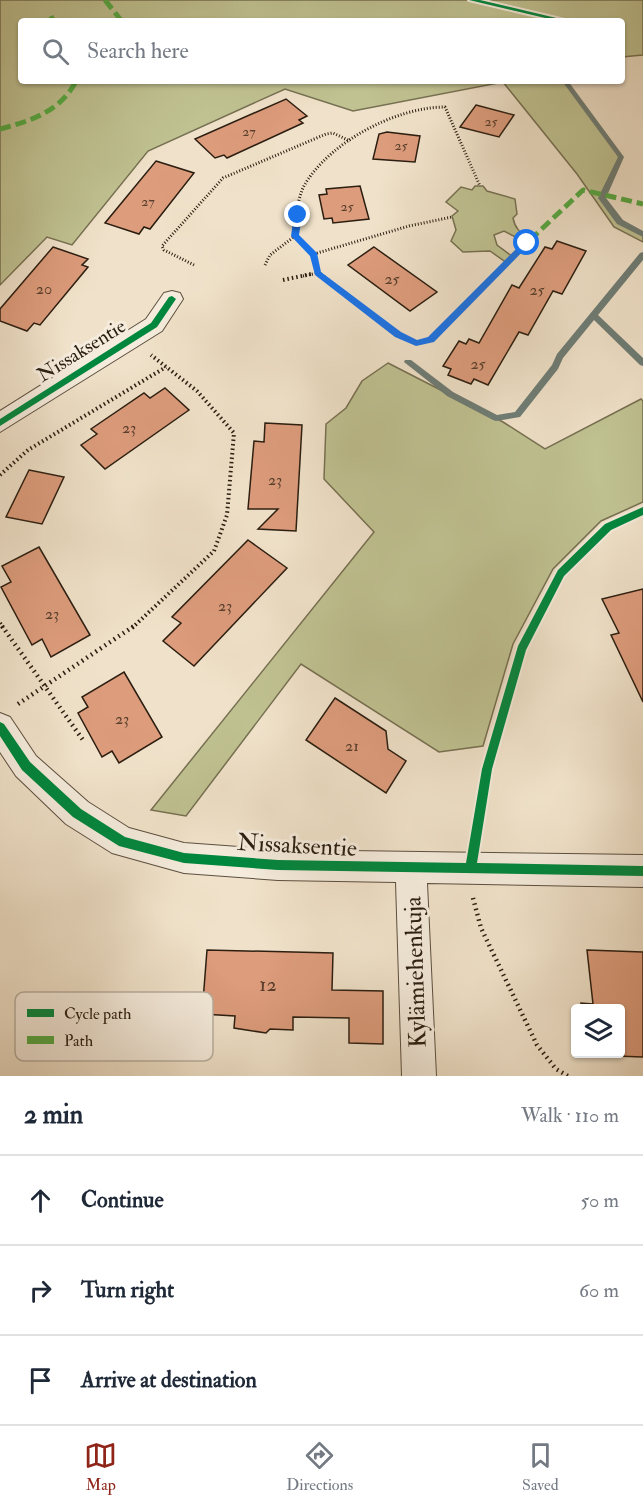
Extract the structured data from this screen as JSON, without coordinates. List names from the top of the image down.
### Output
{
  "streets": {
    "street": ["Nissaksentie", "Kylämiehenkuja"]
  },
  "crossings": [
    ["Nissaksentie", "Kylämiehenkuja"]
  ],
  "house_numbers": [
    "25",
    "27",
    "25",
    "27",
    "25",
    "25",
    "20",
    "25",
    "25",
    "23",
    "23",
    "23",
    "23",
    "23",
    "21",
    "12"
  ],
  "legend": ["Cycle path", "Path"],
  "page": {
    "search": "Search here",
    "heading": ["2 min", "Walk · 110 m"],
    "list": [
      ["Continue", "50 m"],
      ["Turn right", "60 m"],
      "Arrive at destination"
    ],
    "nav": ["Map", "Directions", "Saved"]
  }
}
